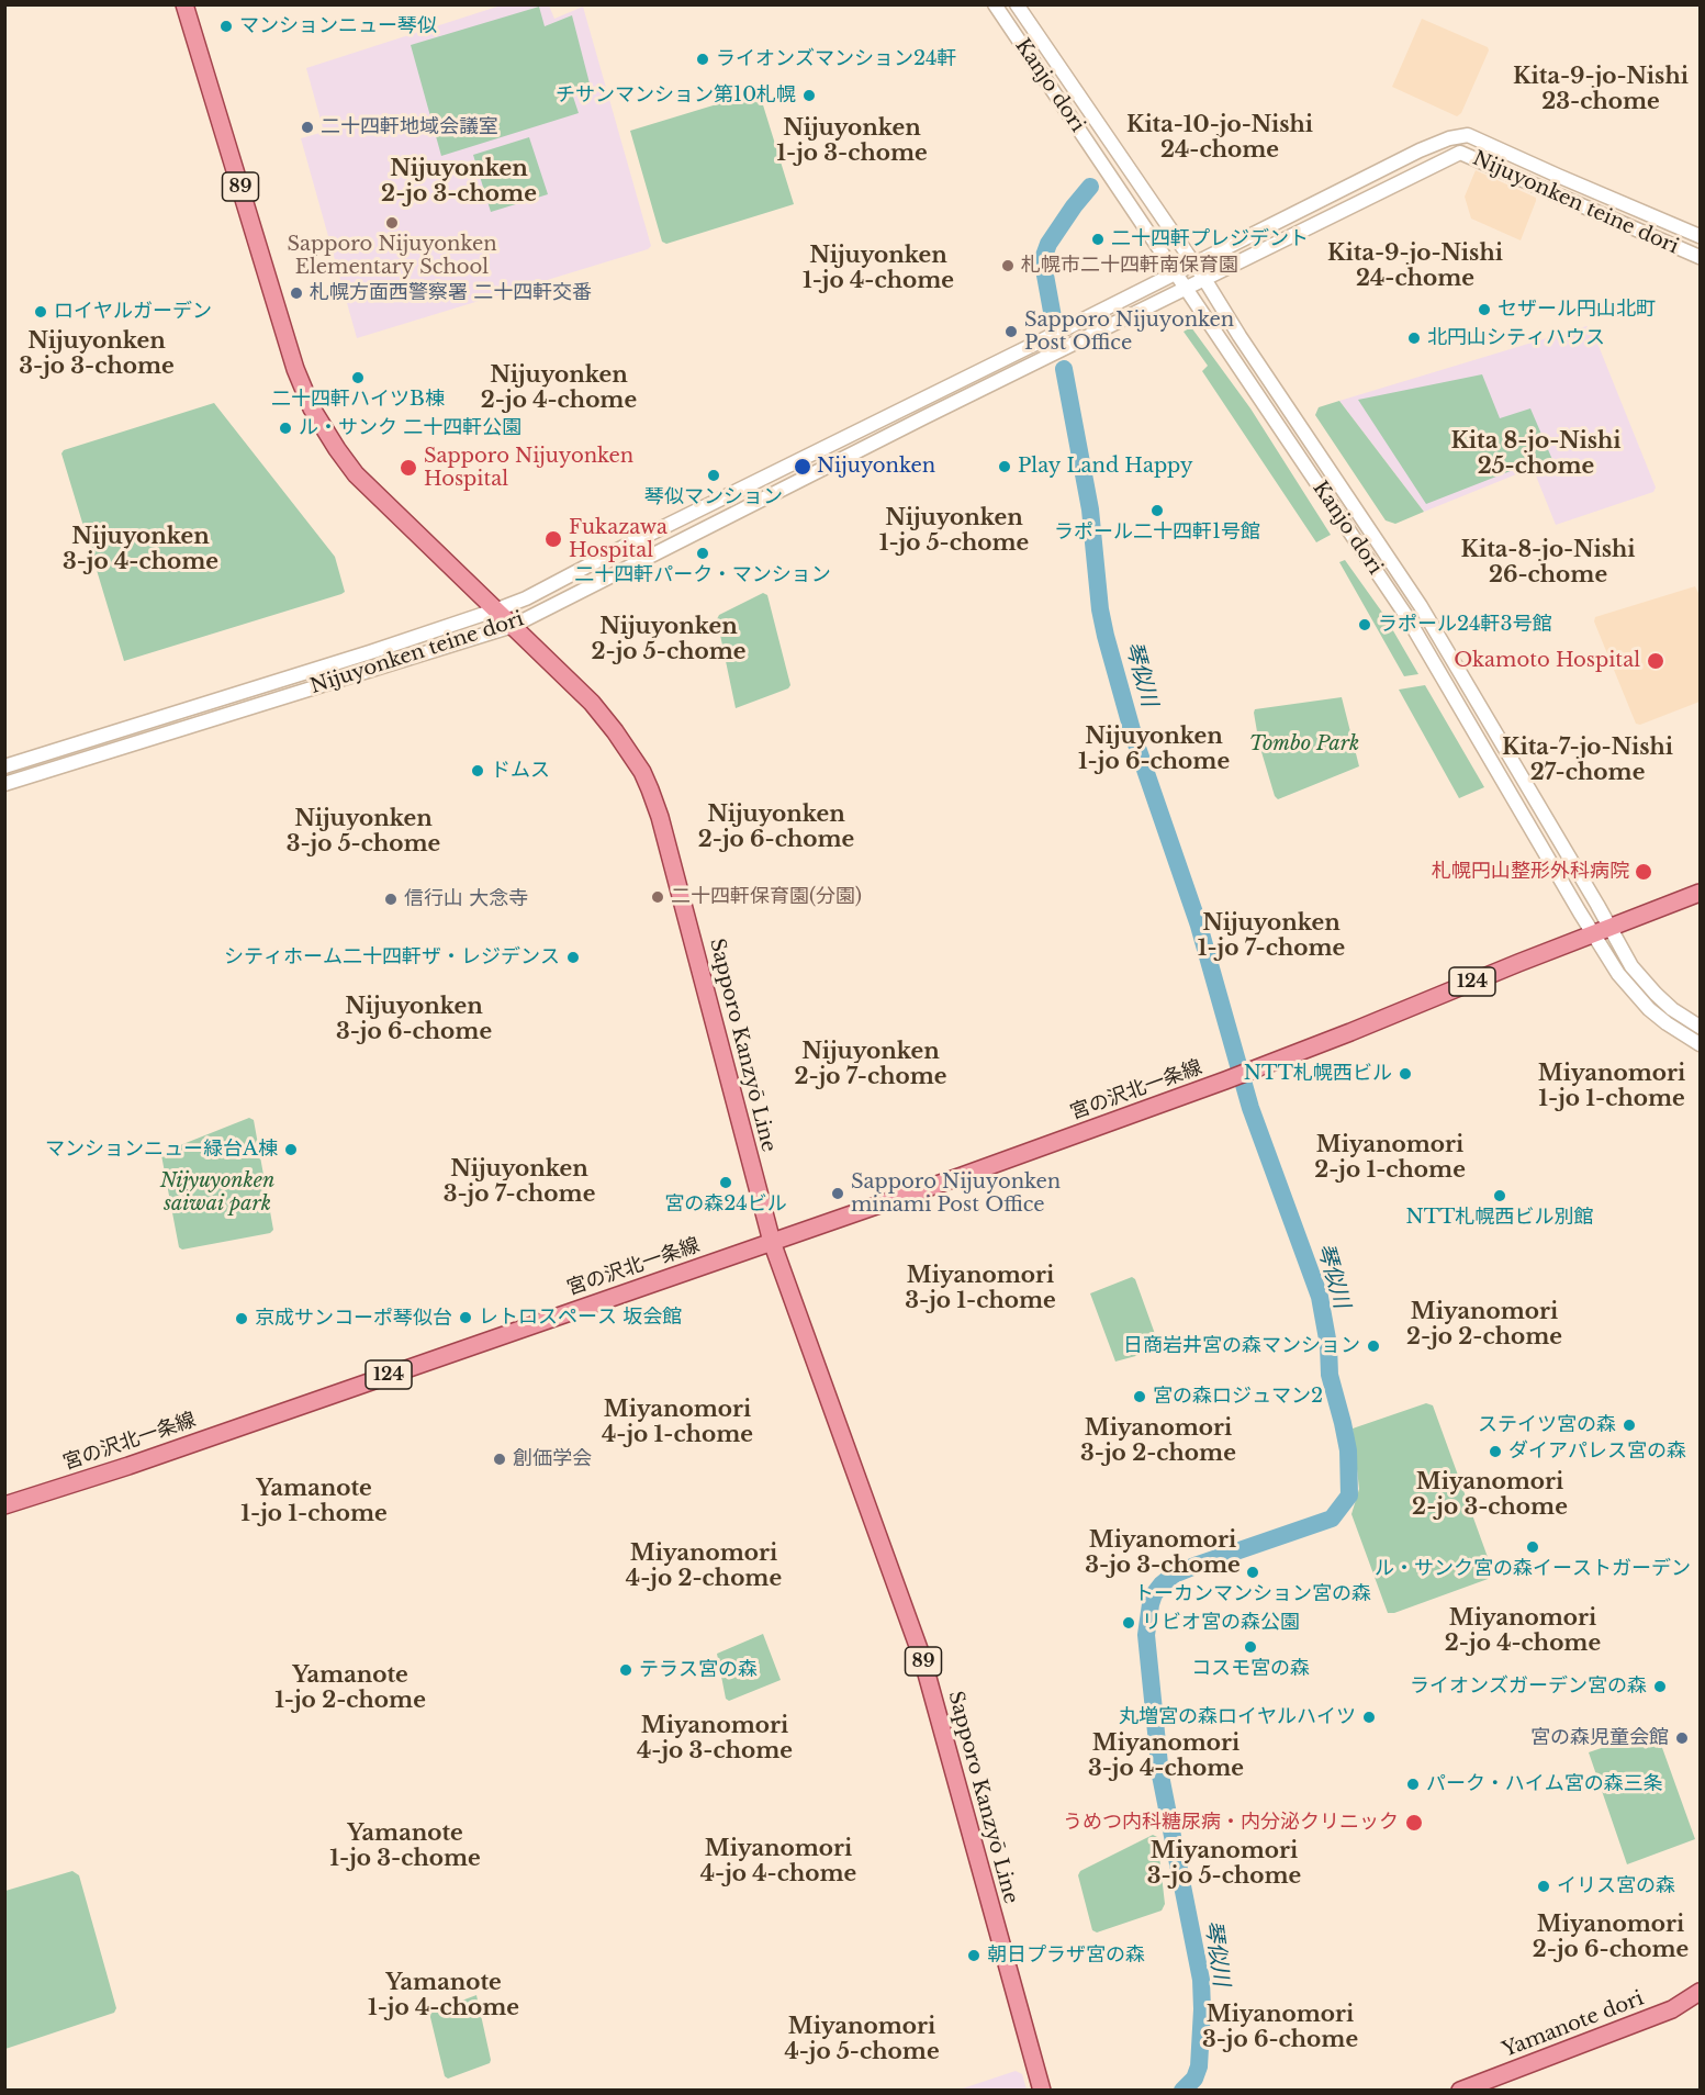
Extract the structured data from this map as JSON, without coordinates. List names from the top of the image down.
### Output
{
  "streets": {
    "main road": [
      "89",
      "124",
      "Sapporo Kanzyō Line",
      "宮の沢北一条線",
      "Yamanote dori"
    ],
    "street": ["Kanjo dori", "Nijuyonken teine dori"]
  },
  "crossings": [
    ["Kanjo dori", "Nijuyonken teine dori"],
    ["Kanjo dori", "宮の沢北一条線"],
    ["Nijuyonken teine dori", "Sapporo Kanzyō Line"],
    ["Sapporo Kanzyō Line", "宮の沢北一条線"]
  ],
  "districts": [
    "Kita-9-jo-Nishi 23-chome",
    "Kita-10-jo-Nishi 24-chome",
    "Nijuyonken 1-jo 3-chome",
    "Nijuyonken 2-jo 3-chome",
    "Kita-9-jo-Nishi 24-chome",
    "Nijuyonken 1-jo 4-chome",
    "Nijuyonken 3-jo 3-chome",
    "Nijuyonken 2-jo 4-chome",
    "Kita 8-jo-Nishi 25-chome",
    "Nijuyonken 1-jo 5-chome",
    "Nijuyonken 3-jo 4-chome",
    "Kita-8-jo-Nishi 26-chome",
    "Nijuyonken 2-jo 5-chome",
    "Nijuyonken 1-jo 6-chome",
    "Kita-7-jo-Nishi 27-chome",
    "Nijuyonken 2-jo 6-chome",
    "Nijuyonken 3-jo 5-chome",
    "Nijuyonken 1-jo 7-chome",
    "Nijuyonken 3-jo 6-chome",
    "Nijuyonken 2-jo 7-chome",
    "Miyanomori 1-jo 1-chome",
    "Miyanomori 2-jo 1-chome",
    "Nijuyonken 3-jo 7-chome",
    "Miyanomori 3-jo 1-chome",
    "Miyanomori 2-jo 2-chome",
    "Miyanomori 4-jo 1-chome",
    "Miyanomori 3-jo 2-chome",
    "Miyanomori 2-jo 3-chome",
    "Yamanote 1-jo 1-chome",
    "Miyanomori 3-jo 3-chome",
    "Miyanomori 4-jo 2-chome",
    "Miyanomori 2-jo 4-chome",
    "Yamanote 1-jo 2-chome",
    "Miyanomori 4-jo 3-chome",
    "Miyanomori 3-jo 4-chome",
    "Yamanote 1-jo 3-chome",
    "Miyanomori 4-jo 4-chome",
    "Miyanomori 3-jo 5-chome",
    "Miyanomori 2-jo 6-chome",
    "Yamanote 1-jo 4-chome",
    "Miyanomori 3-jo 6-chome",
    "Miyanomori 4-jo 5-chome"
  ],
  "water": ["琴似川"],
  "parks": ["Tombo Park", "Nijyuyonken saiwai park"],
  "places": [
    "マンションニュー琴似",
    "ライオンズマンション24軒",
    "チサンマンション第10札幌",
    "二十四軒地域会議室",
    "Sapporo Nijuyonken Elementary School",
    "二十四軒プレジデント",
    "札幌市二十四軒南保育園",
    "札幌方面西警察署 二十四軒交番",
    "セザール円山北町",
    "ロイヤルガーデン",
    "Sapporo Nijuyonken Post Office",
    "北円山シティハウス",
    "二十四軒ハイツB棟",
    "ル・サンク 二十四軒公園",
    "Nijuyonken",
    "Play Land Happy",
    "Sapporo Nijuyonken Hospital",
    "琴似マンション",
    "ラポール二十四軒1号館",
    "Fukazawa Hospital",
    "二十四軒パーク・マンション",
    "ラポール24軒3号館",
    "Okamoto Hospital",
    "ドムス",
    "札幌円山整形外科病院",
    "二十四軒保育園(分園)",
    "信行山 大念寺",
    "シティホーム二十四軒ザ・レジデンス",
    "NTT札幌西ビル",
    "マンションニュー緑台A棟",
    "宮の森24ビル",
    "Sapporo Nijuyonken minami Post Office",
    "NTT札幌西ビル別館",
    "レトロスペース 坂会館",
    "京成サンコーポ琴似台",
    "日商岩井宮の森マンション",
    "宮の森ロジュマン2",
    "ステイツ宮の森",
    "ダイアパレス宮の森",
    "創価学会",
    "ル・サンク宮の森イーストガーデン",
    "トーカンマンション宮の森",
    "リビオ宮の森公園",
    "コスモ宮の森",
    "テラス宮の森",
    "ライオンズガーデン宮の森",
    "丸増宮の森ロイヤルハイツ",
    "宮の森児童会館",
    "パーク・ハイム宮の森三条",
    "うめつ内科糖尿病・内分泌クリニック",
    "イリス宮の森",
    "朝日プラザ宮の森"
  ]
}
